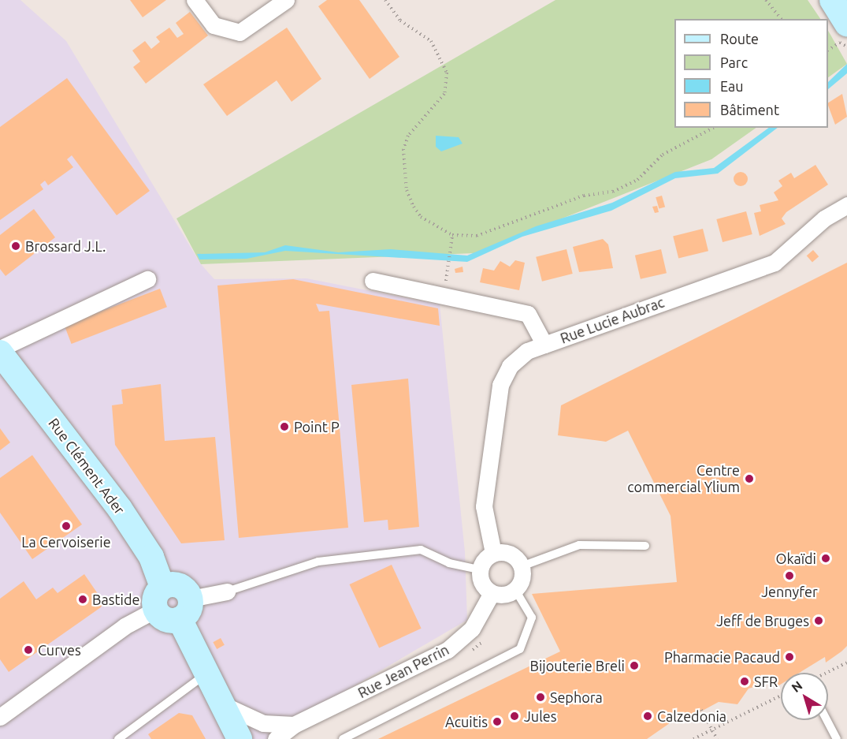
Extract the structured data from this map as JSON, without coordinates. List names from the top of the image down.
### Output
{
  "streets": {
    "street": ["Rue Lucie Aubrac", "Rue Clément Ader", "Rue Jean Perrin"]
  },
  "places": [
    "Brossard J.L.",
    "Point P",
    "Centre commercial Ylium",
    "La Cervoiserie",
    "Okaïdi",
    "Jennyfer",
    "Bastide",
    "Jeff de Bruges",
    "Curves",
    "Pharmacie Pacaud",
    "Bijouterie Breli",
    "SFR",
    "Sephora",
    "Jules",
    "Calzedonia",
    "Acuitis"
  ],
  "legend": [
    "Route",
    "Parc",
    "Eau",
    "Bâtiment"
  ],
  "north": "top left"
}
